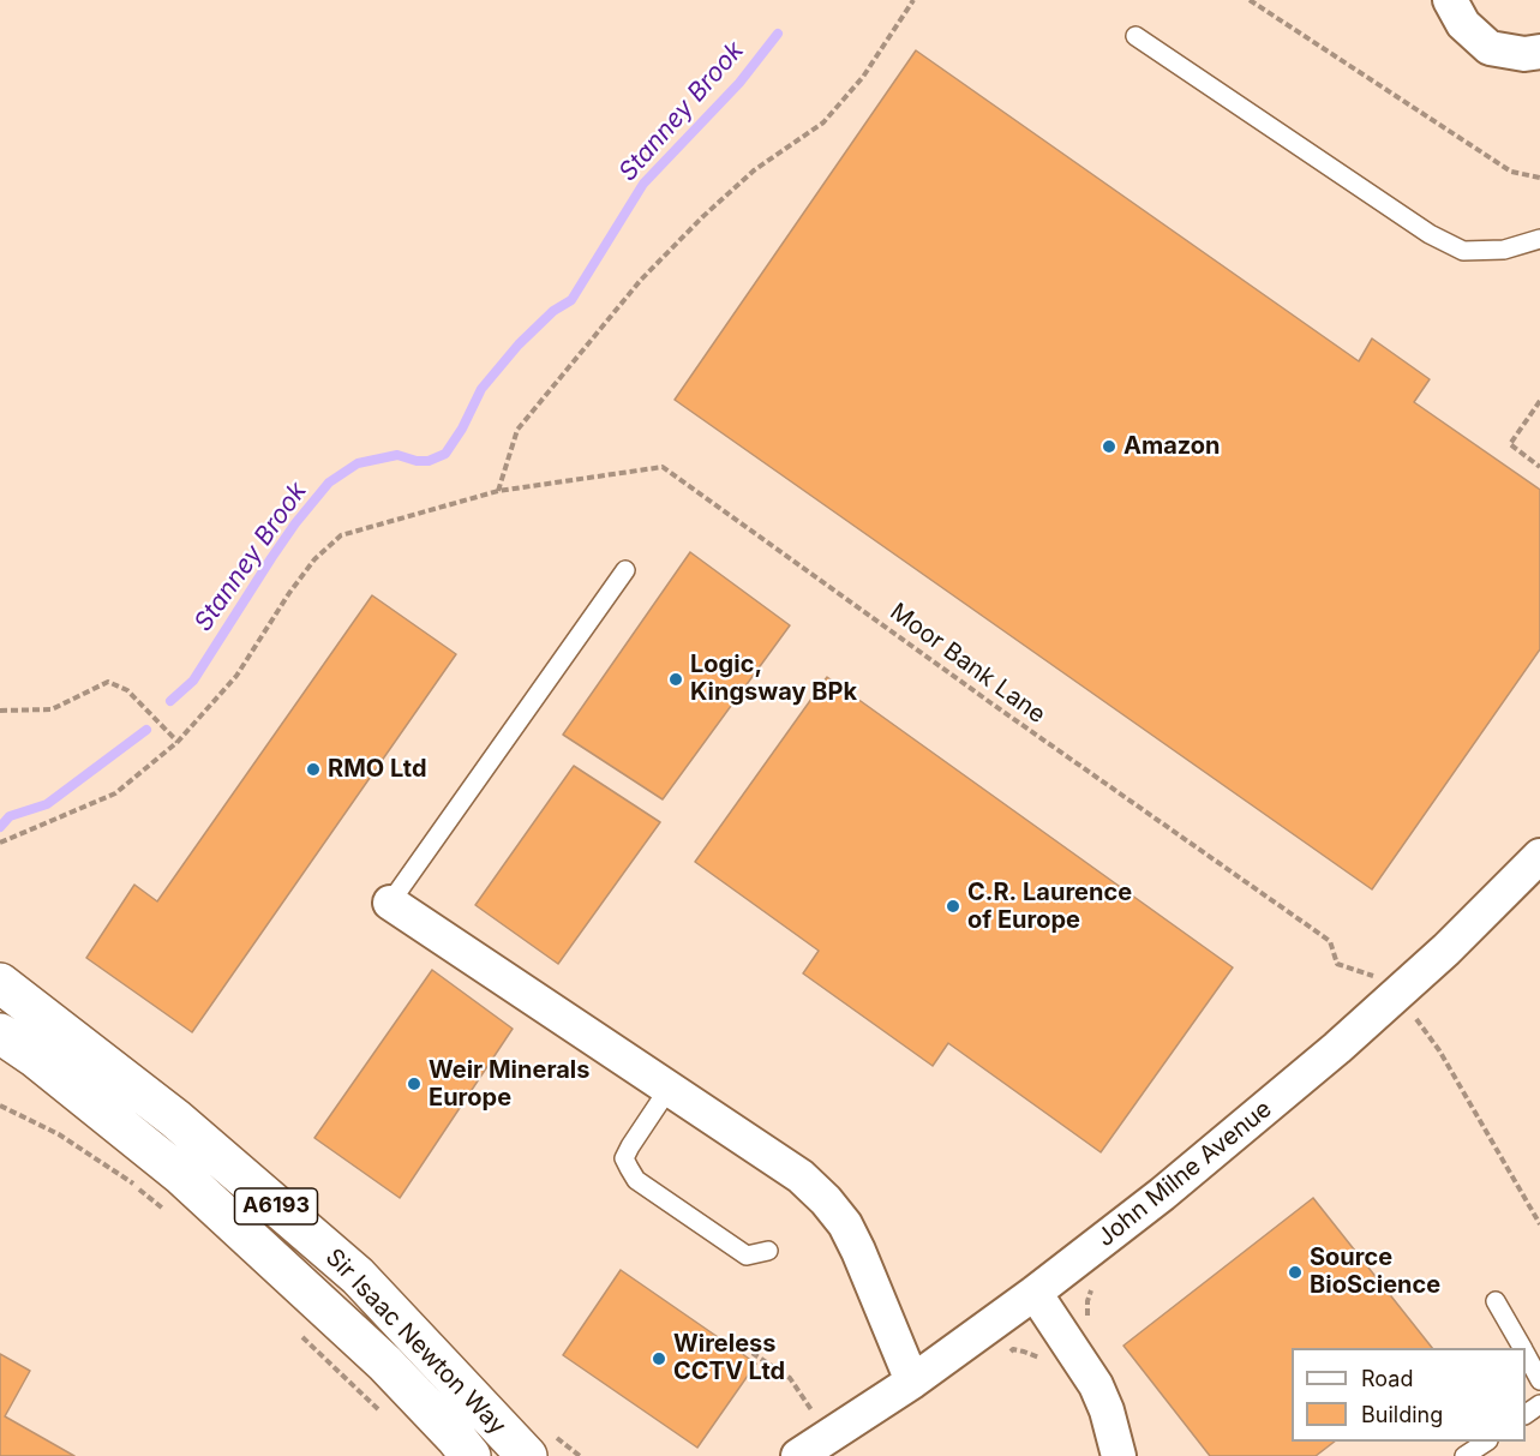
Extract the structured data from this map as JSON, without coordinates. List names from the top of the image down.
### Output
{
  "streets": {
    "highway": ["A6193", "Sir Isaac Newton Way"],
    "street": ["John Milne Avenue"],
    "path": ["Moor Bank Lane"]
  },
  "water": ["Stanney Brook"],
  "places": [
    "Amazon",
    "Logic, Kingsway BPk",
    "RMO Ltd",
    "C.R. Laurence of Europe",
    "Weir Minerals Europe",
    "Source BioScience",
    "Wireless CCTV Ltd"
  ],
  "legend": ["Road", "Building"]
}
